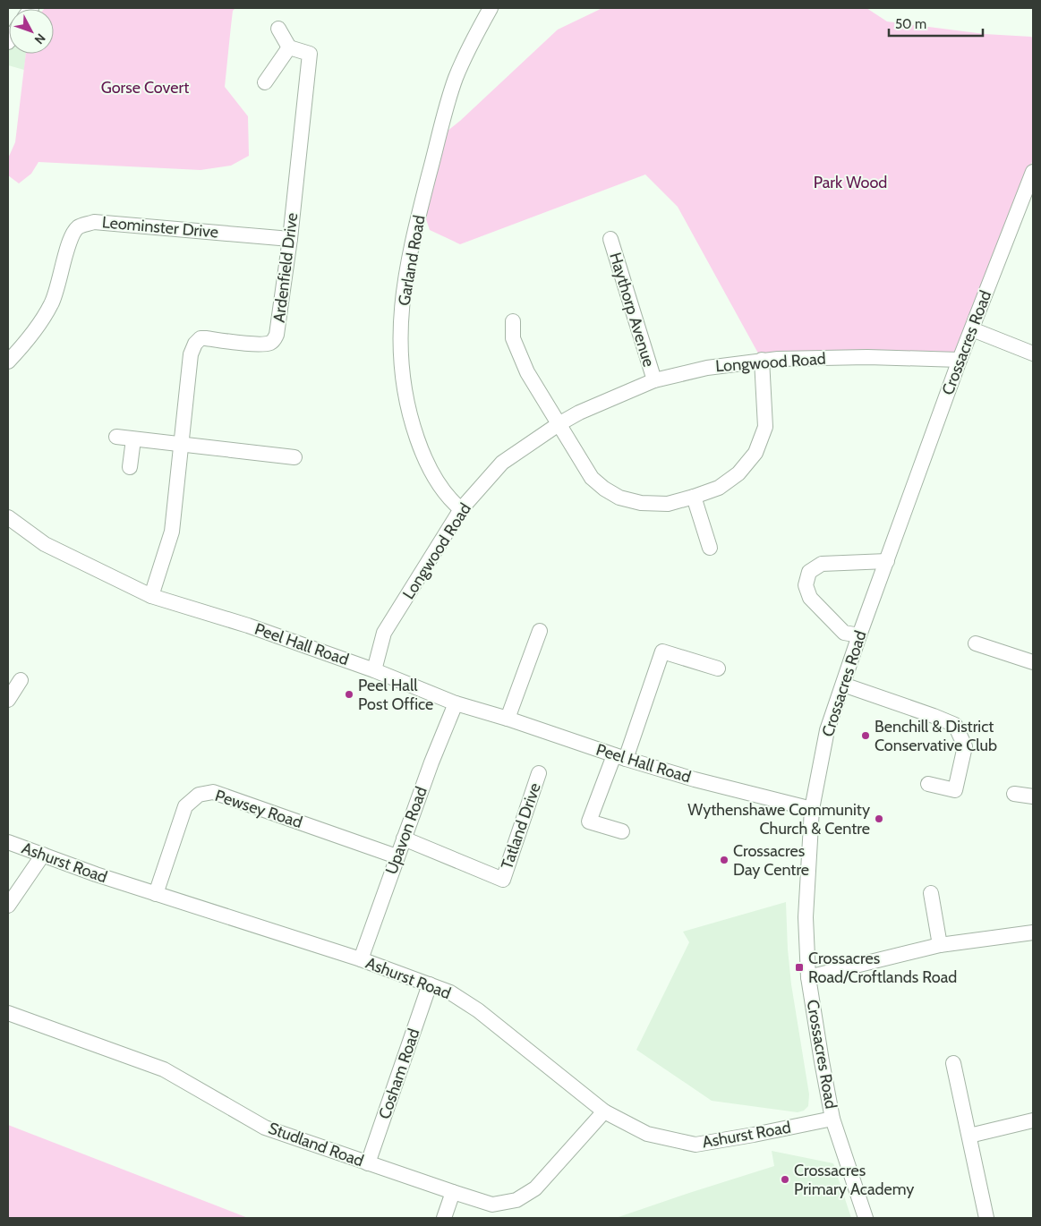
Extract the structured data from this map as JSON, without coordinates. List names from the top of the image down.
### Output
{
  "streets": {
    "street": [
      "Leominster Drive",
      "Garland Road",
      "Ardenfield Drive",
      "Haythorp Avenue",
      "Crossacres Road",
      "Longwood Road",
      "Peel Hall Road",
      "Pewsey Road",
      "Tatland Drive",
      "Upavon Road",
      "Ashurst Road",
      "Cosham Road",
      "Studland Road"
    ]
  },
  "crossings": [
    ["Leominster Drive", "Ardenfield Drive"],
    ["Garland Road", "Longwood Road"],
    ["Ardenfield Drive", "Peel Hall Road"],
    ["Haythorp Avenue", "Longwood Road"],
    ["Crossacres Road", "Longwood Road"],
    ["Crossacres Road", "Peel Hall Road"],
    ["Crossacres Road", "Ashurst Road"],
    ["Longwood Road", "Peel Hall Road"],
    ["Peel Hall Road", "Upavon Road"],
    ["Pewsey Road", "Upavon Road"],
    ["Pewsey Road", "Ashurst Road"],
    ["Tatland Drive", "Upavon Road"],
    ["Upavon Road", "Ashurst Road"],
    ["Ashurst Road", "Cosham Road"],
    ["Ashurst Road", "Studland Road"],
    ["Cosham Road", "Studland Road"]
  ],
  "parks": ["Gorse Covert", "Park Wood"],
  "places": {
    "other": [
      "Peel Hall Post Office",
      "Benchill & District Conservative Club",
      "Wythenshawe Community Church & Centre",
      "Crossacres Day Centre",
      "Crossacres Primary Academy"
    ],
    "transit": ["Crossacres Road/Croftlands Road"]
  },
  "scale_bar": "50 m",
  "north": "bottom right"
}
